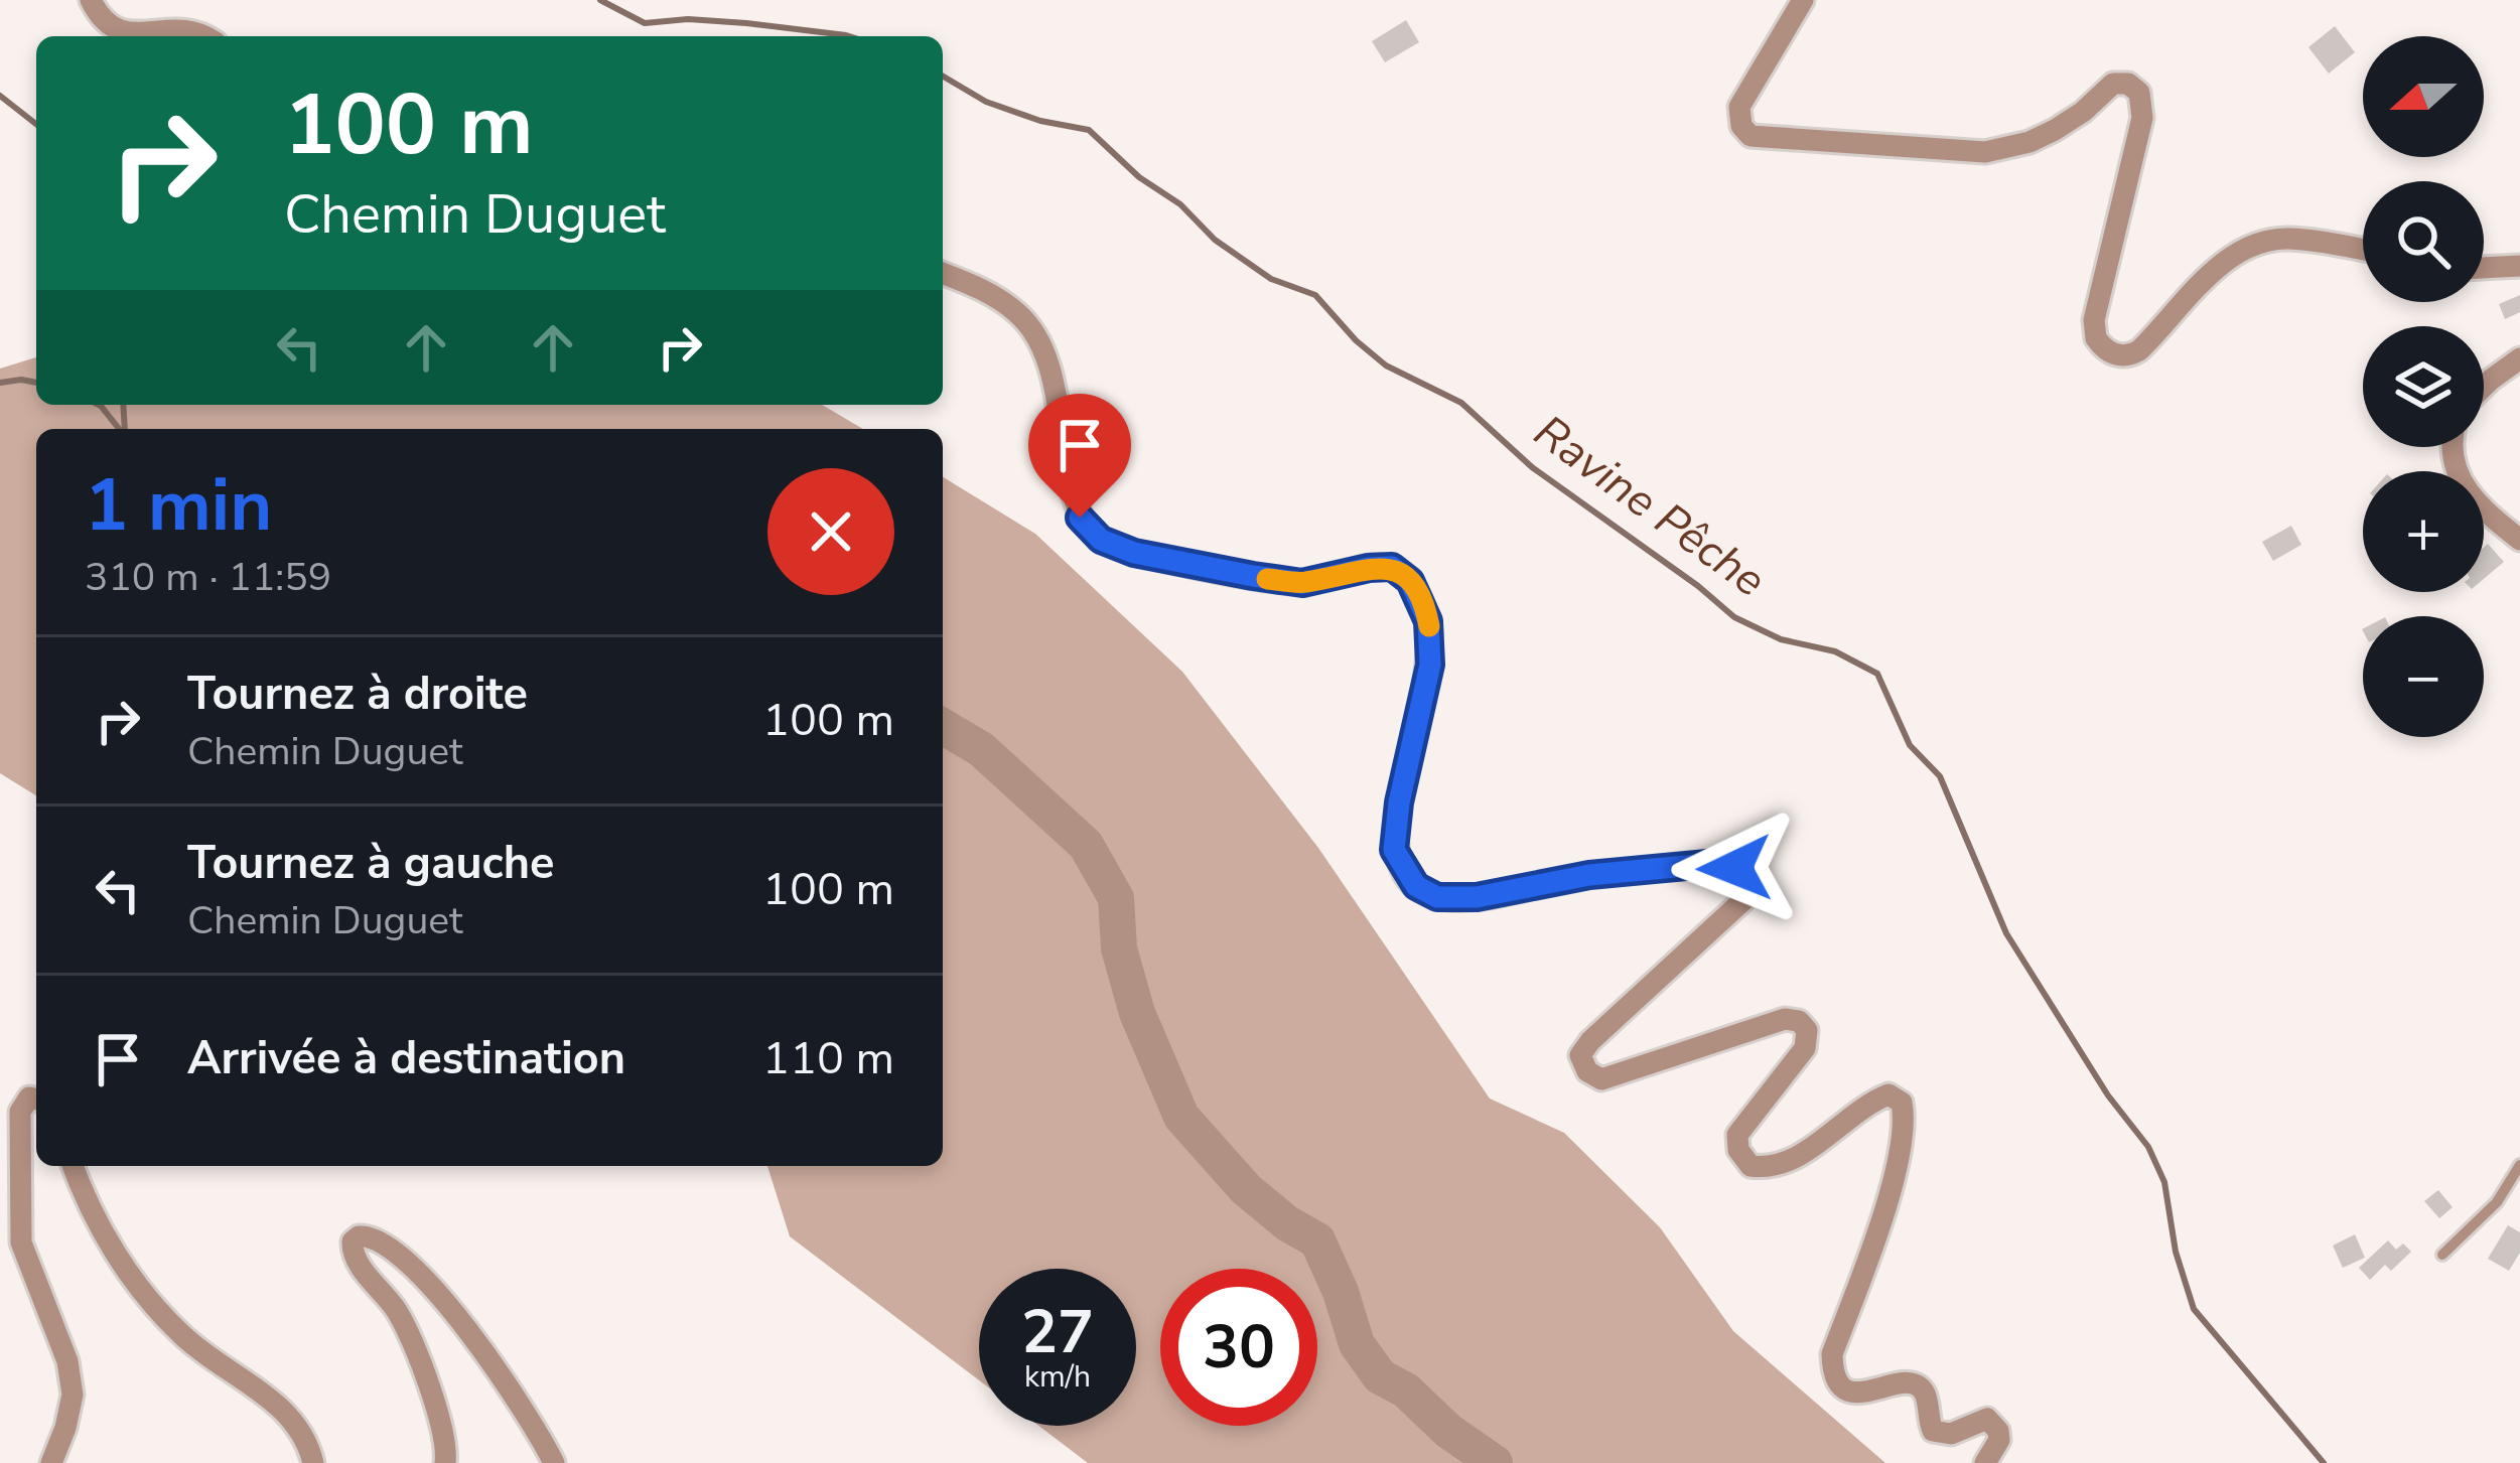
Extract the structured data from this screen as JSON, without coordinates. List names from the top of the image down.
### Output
{
  "water": ["Ravine Pêche"],
  "north": "left",
  "page": {
    "map_buttons": ["+", "−"],
    "turn": ["100 m", "Chemin Duguet"],
    "heading": ["1 min", "310 m · 11:59"],
    "list": [
      {
        "name": "Tournez à droite",
        "note": "Chemin Duguet",
        "value": "100 m"
      },
      {
        "name": "Tournez à gauche",
        "note": "Chemin Duguet",
        "value": "100 m"
      },
      {
        "name": "Arrivée à destination",
        "value": "110 m"
      }
    ],
    "speed": "27 km/h",
    "limit": "30"
  }
}
